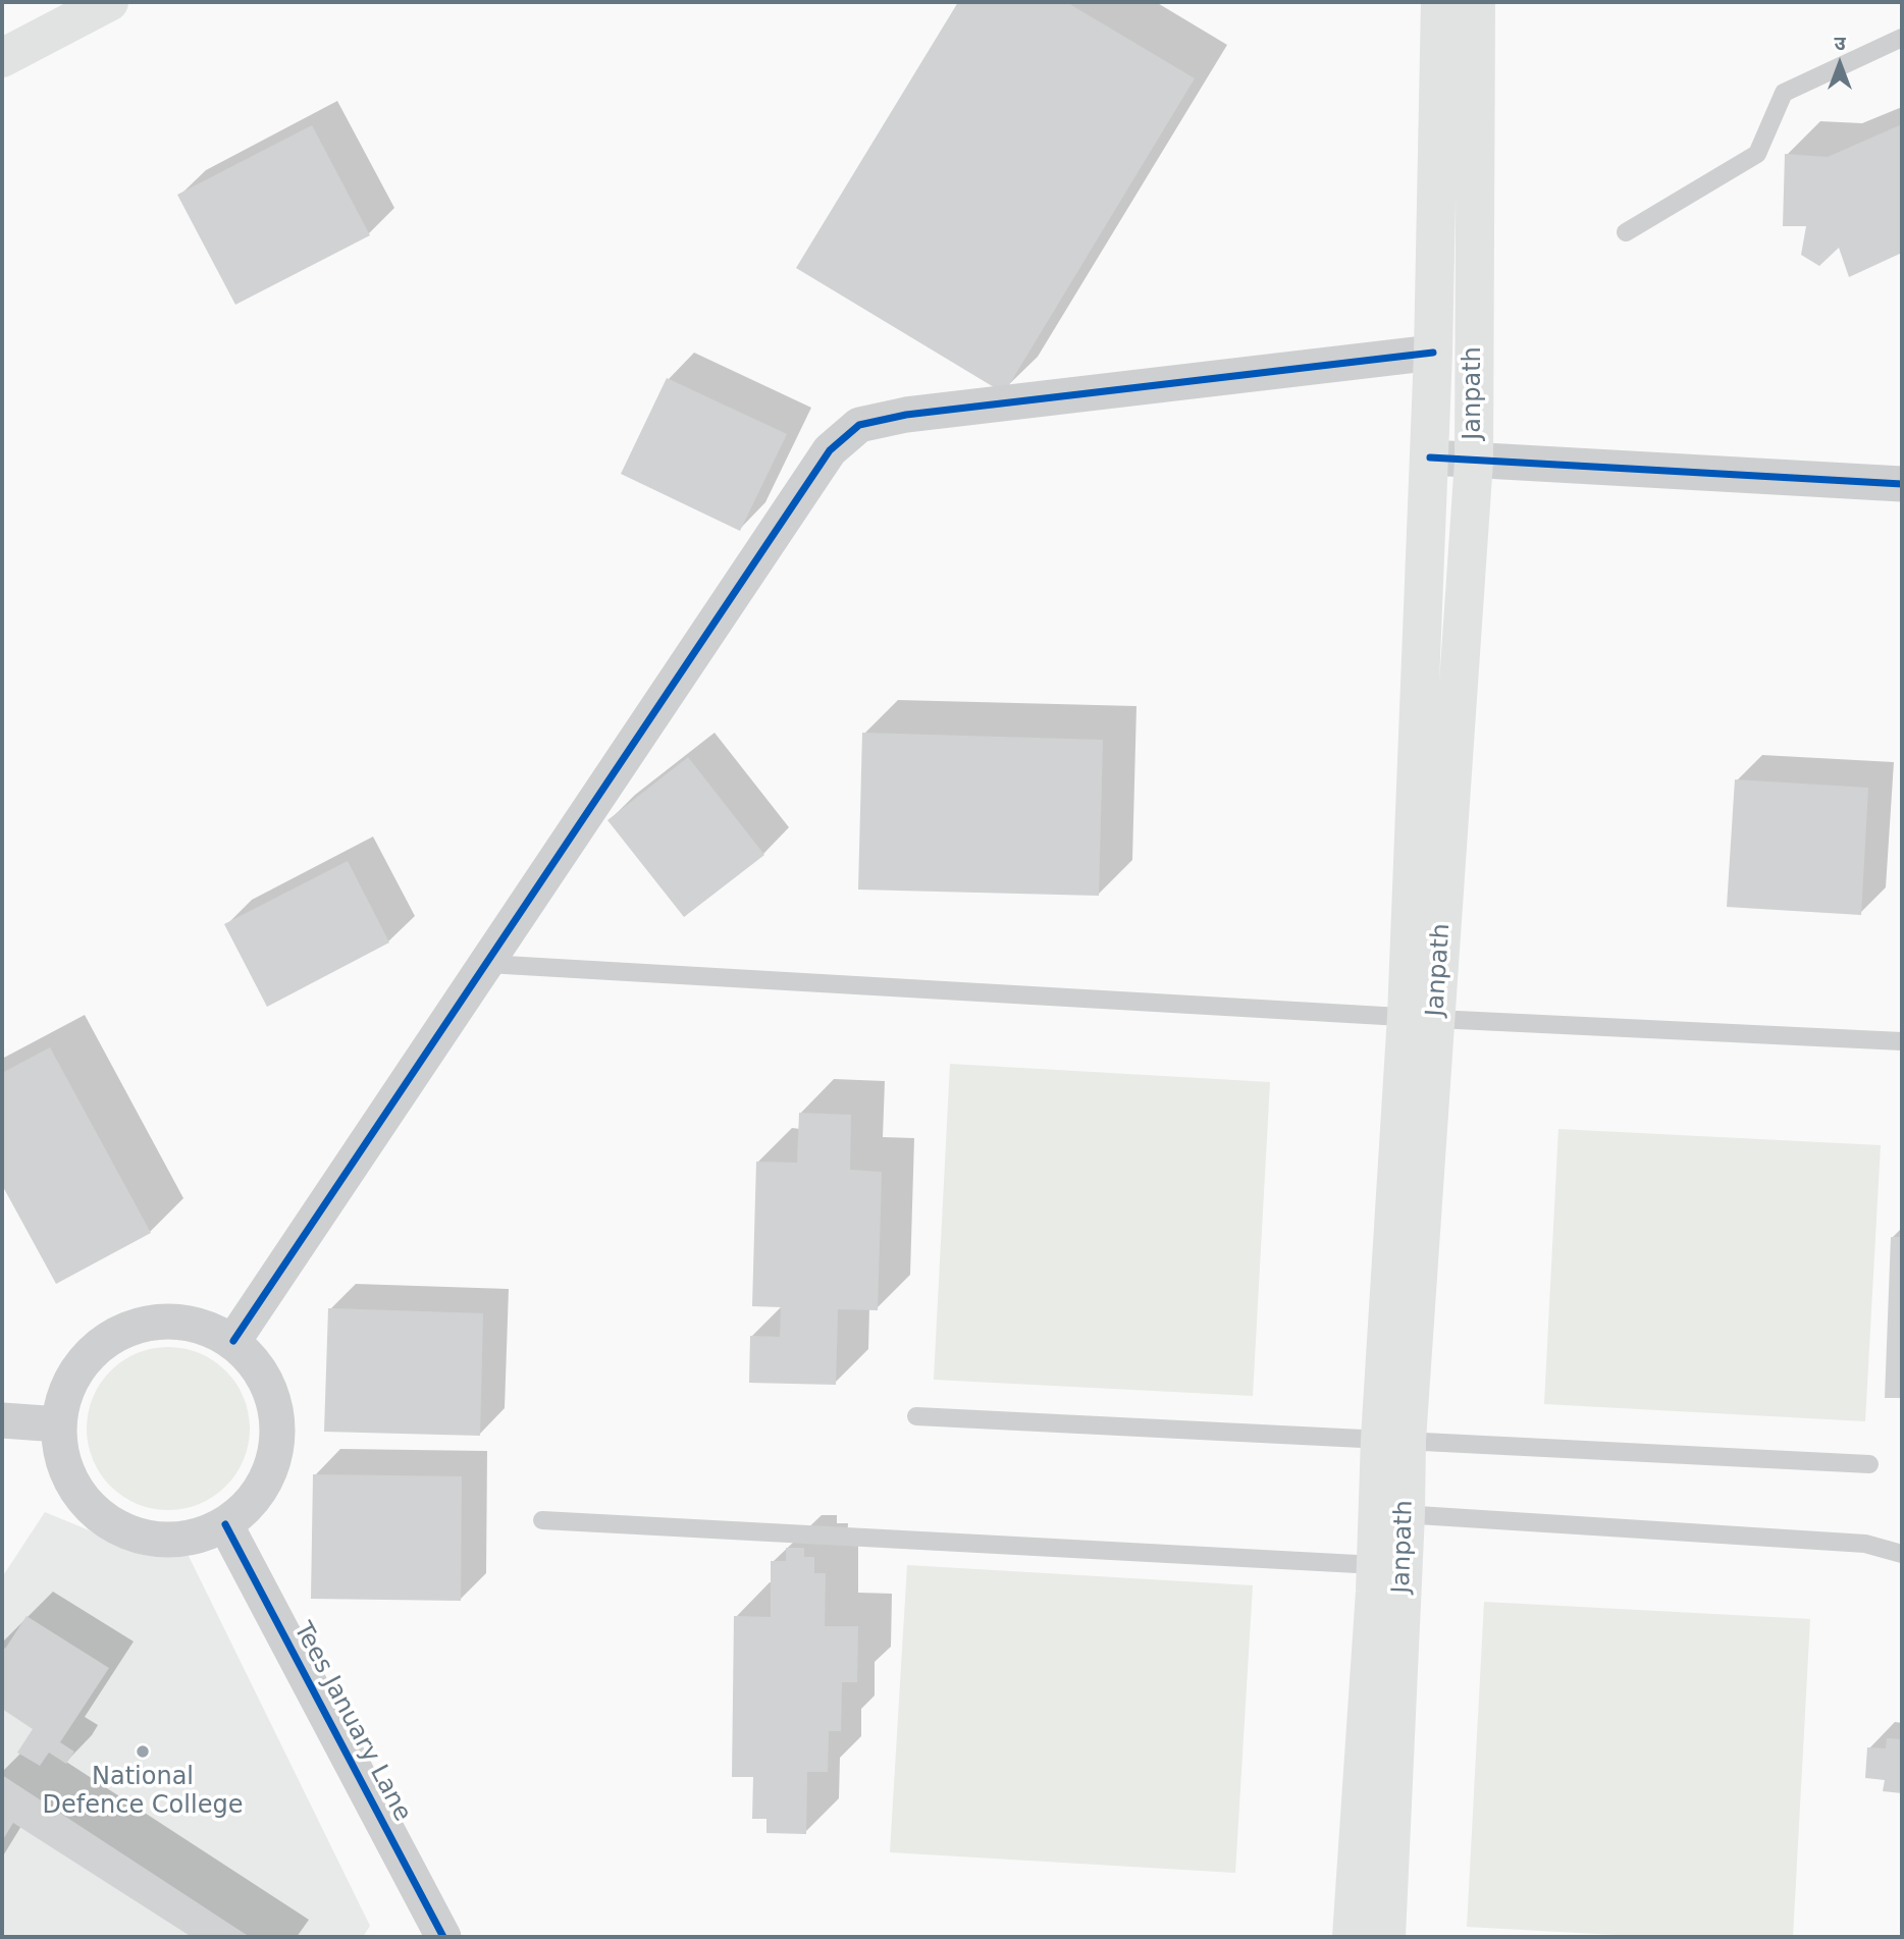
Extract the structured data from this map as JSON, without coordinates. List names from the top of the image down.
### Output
{
  "streets": {
    "main road": ["Janpath"],
    "street": ["Tees January Lane"]
  },
  "places": ["National Defence College"],
  "north": "top"
}
